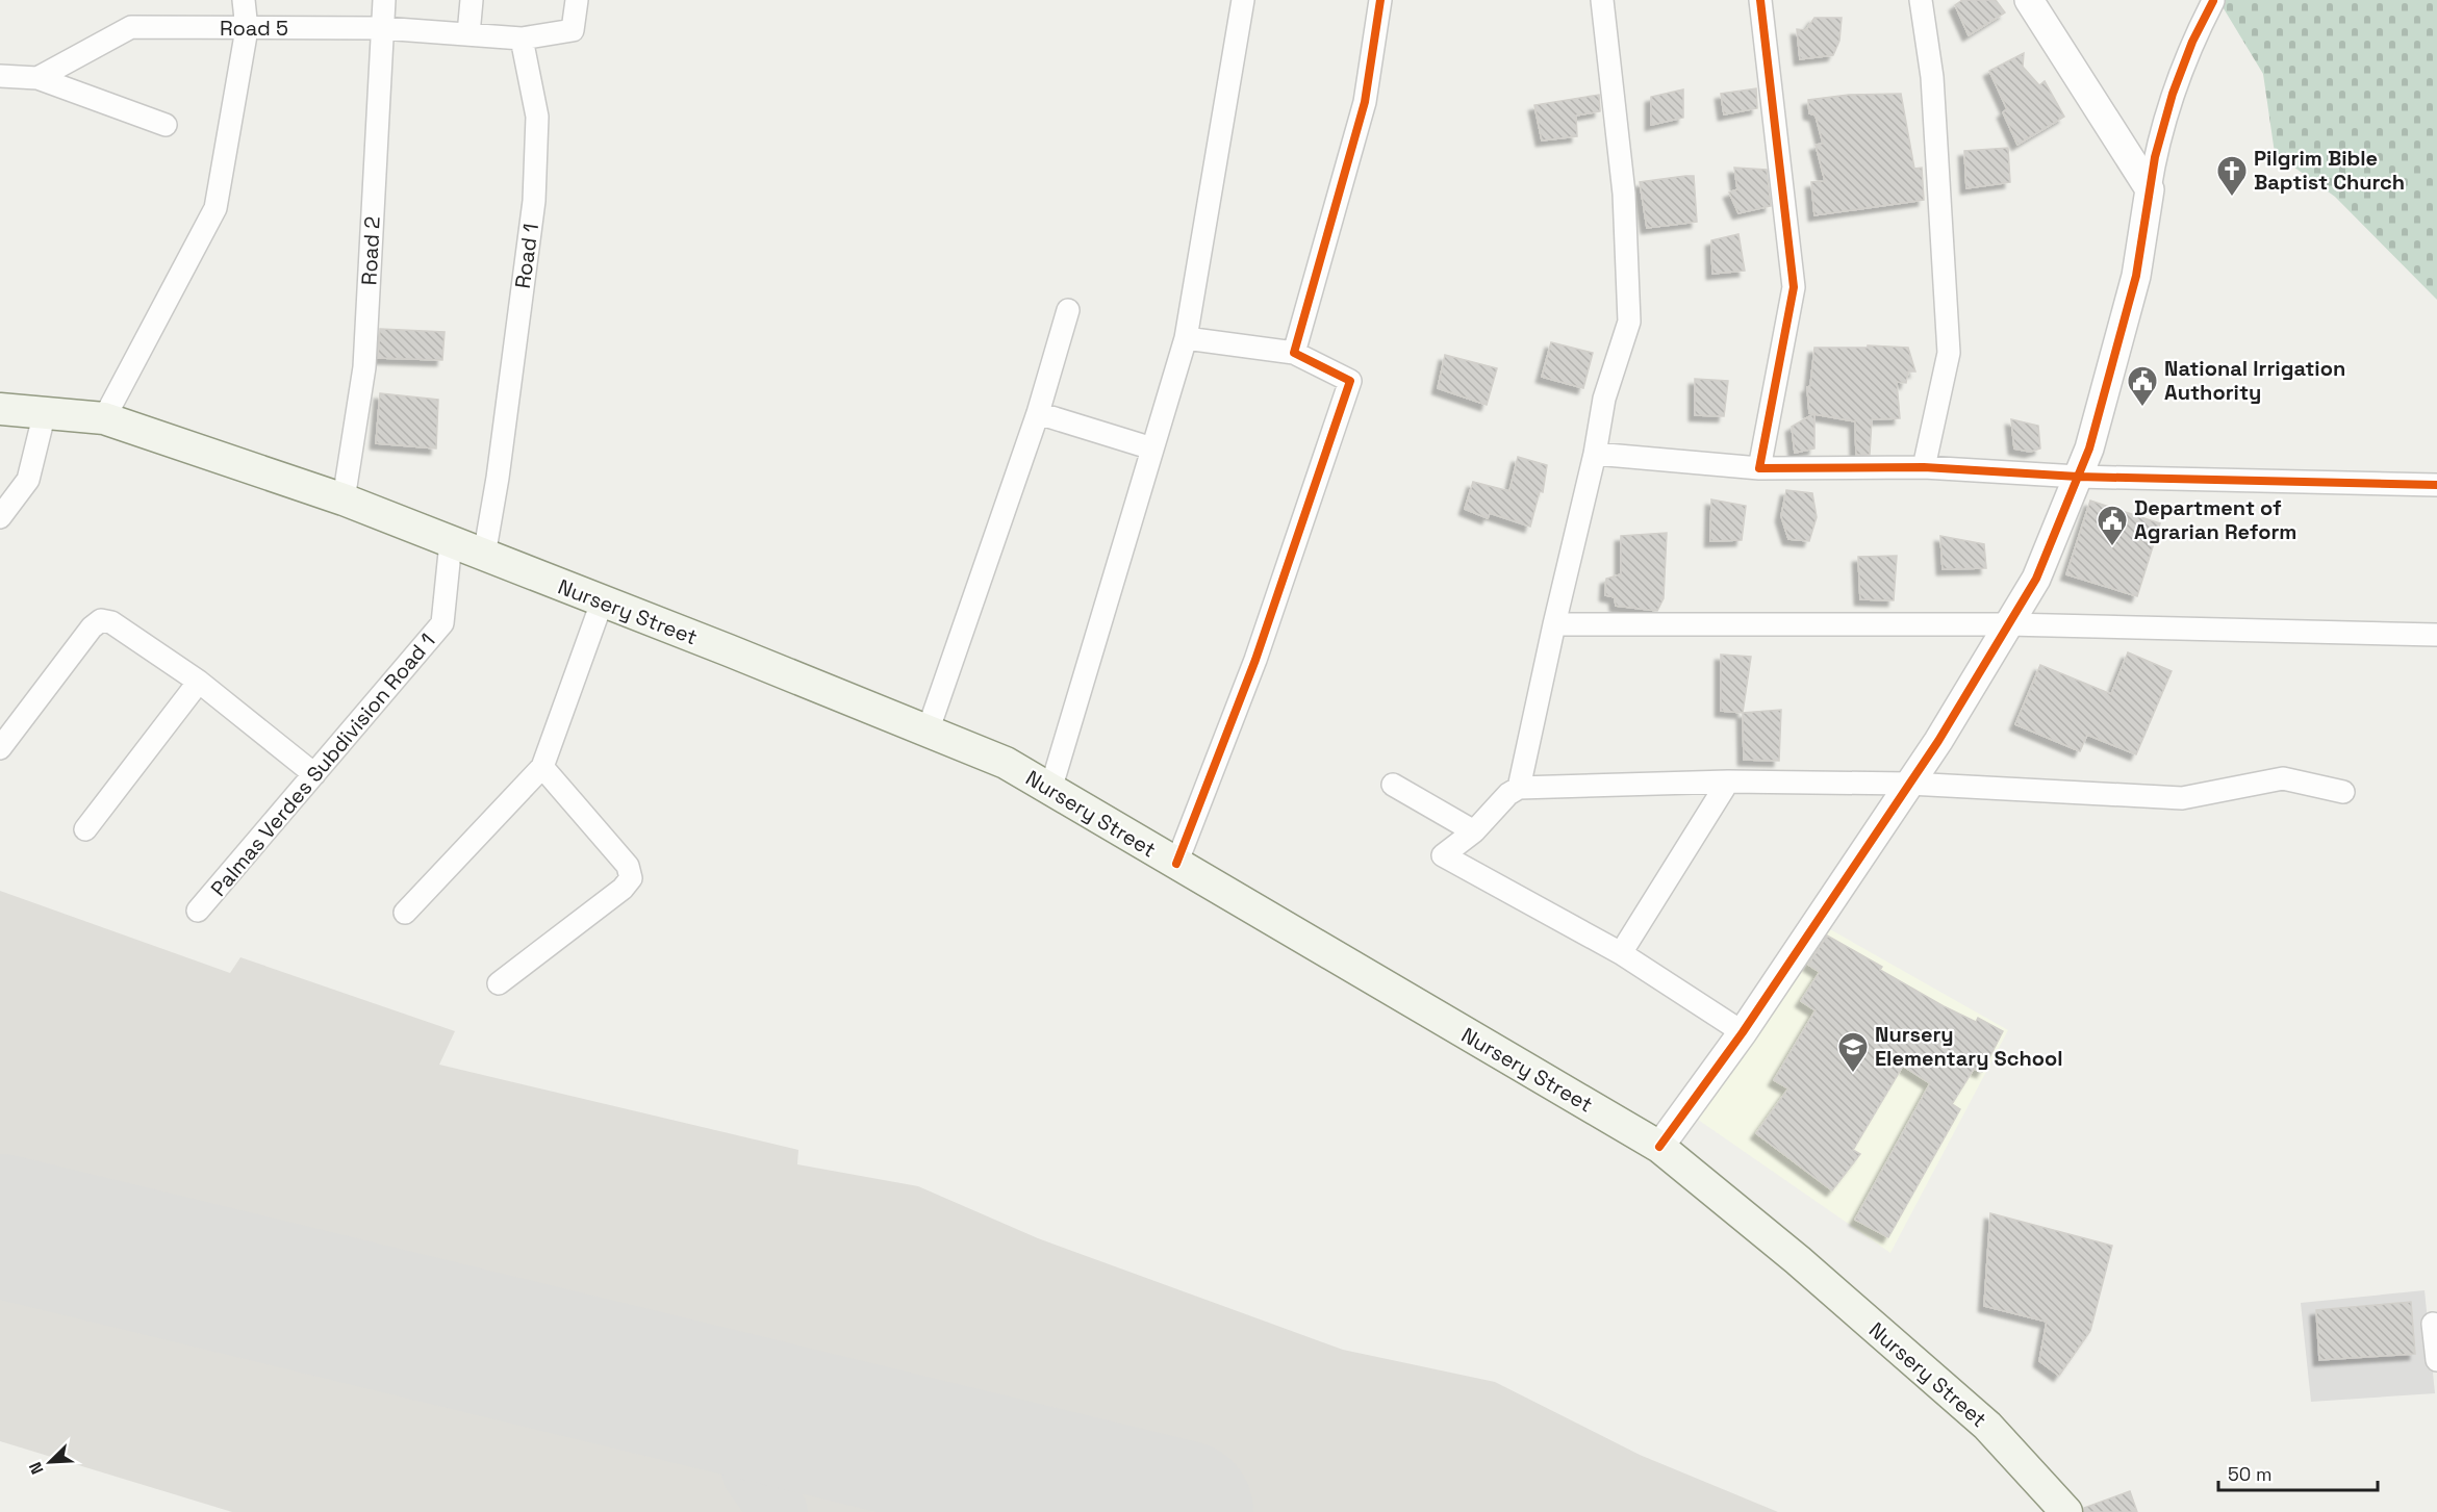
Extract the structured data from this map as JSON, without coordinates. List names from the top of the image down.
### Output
{
  "streets": {
    "main road": ["Nursery Street"],
    "street": [
      "Road 5",
      "Road 2",
      "Road 1",
      "Palmas Verdes Subdivision Road 1"
    ]
  },
  "crossings": [
    ["Road 5", "Road 2"],
    ["Road 5", "Road 1"],
    ["Road 2", "Nursery Street"],
    ["Road 1", "Nursery Street"],
    ["Nursery Street", "Palmas Verdes Subdivision Road 1"]
  ],
  "places": {
    "church": ["Pilgrim Bible Baptist Church"],
    "public building": ["National Irrigation Authority", "Department of Agrarian Reform"],
    "school or university": ["Nursery Elementary School"]
  },
  "scale_bar": "50 m",
  "north": "bottom left"
}
